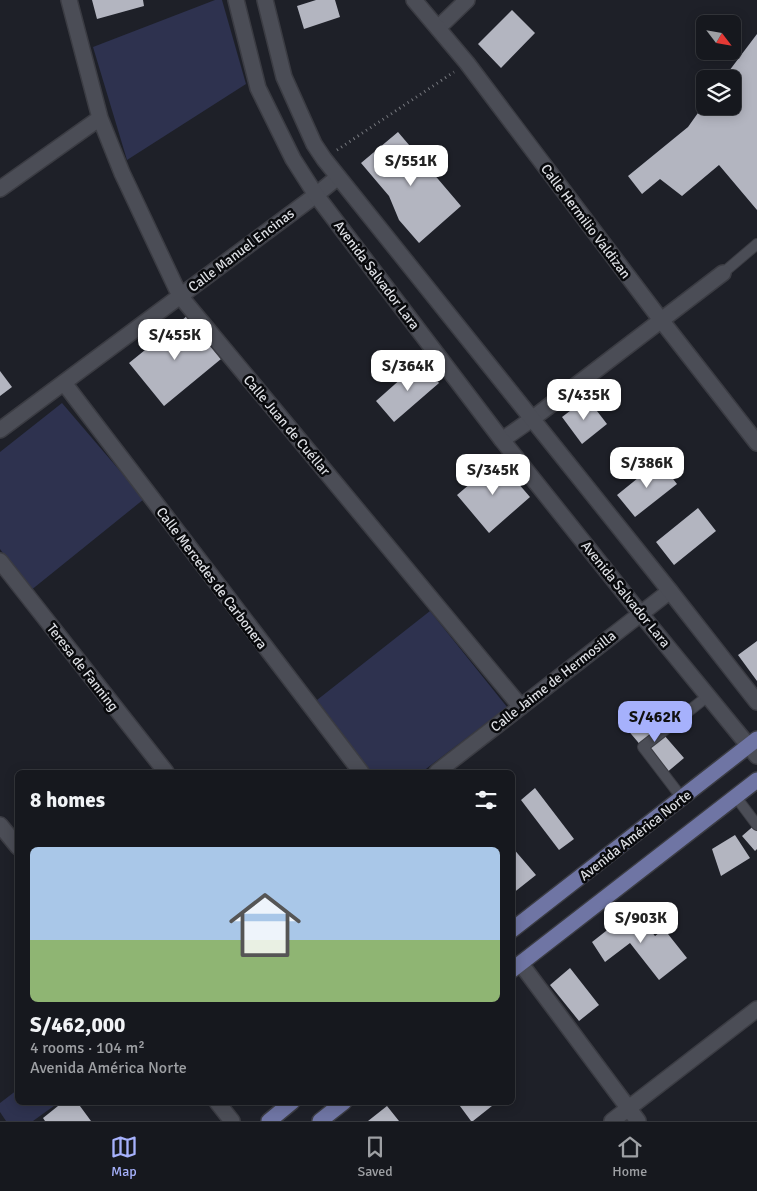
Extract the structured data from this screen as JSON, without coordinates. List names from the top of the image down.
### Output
{
  "streets": {
    "main road": ["Avenida América Norte"],
    "street": [
      "Calle Hermilio Valdizan",
      "Calle Manuel Encinas",
      "Avenida Salvador Lara",
      "Calle Juan de Cuéllar",
      "Calle Mercedes de Carbonera",
      "Teresa de Fanning",
      "Calle Jaime de Hermosilla"
    ]
  },
  "crossings": [
    ["Calle Manuel Encinas", "Avenida Salvador Lara"],
    ["Calle Manuel Encinas", "Calle Juan de Cuéllar"],
    ["Calle Manuel Encinas", "Calle Mercedes de Carbonera"],
    ["Avenida Salvador Lara", "Calle Jaime de Hermosilla"],
    ["Avenida Salvador Lara", "Avenida América Norte"],
    ["Calle Juan de Cuéllar", "Calle Jaime de Hermosilla"]
  ],
  "north": "bottom right",
  "page": {
    "price": [
      "S/551K",
      "S/455K",
      "S/364K",
      "S/435K",
      "S/386K",
      "S/345K",
      "S/462K",
      "S/903K"
    ],
    "heading": "8 homes",
    "list": [
      {
        "name": "S/462,000",
        "note": "4 rooms · 104 m² · Avenida América Norte"
      }
    ],
    "tabs": ["Map", "Saved", "Home"]
  }
}
